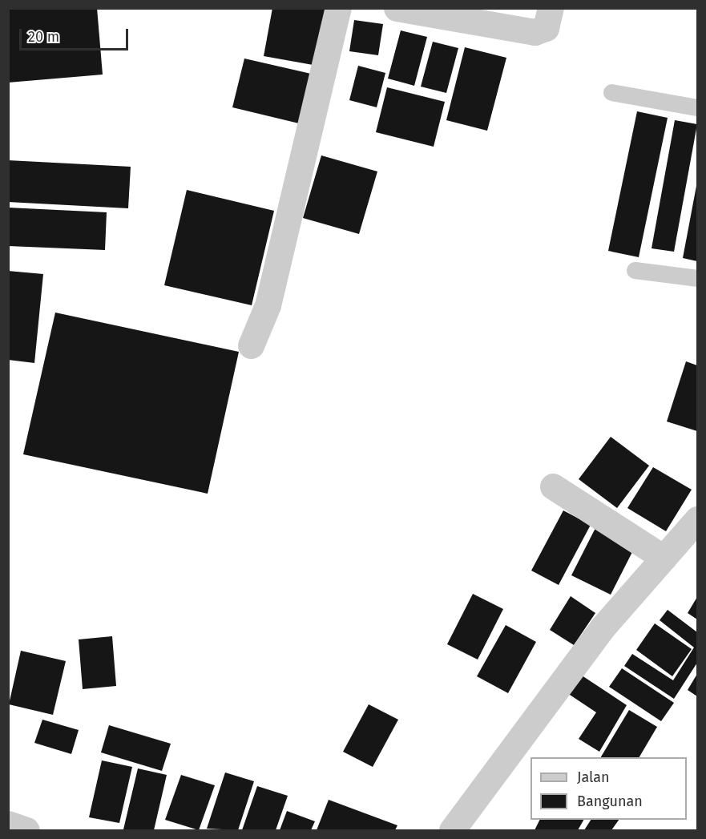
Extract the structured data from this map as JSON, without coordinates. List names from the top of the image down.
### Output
{
  "legend": ["Jalan", "Bangunan"],
  "scale_bar": "20 m"
}
